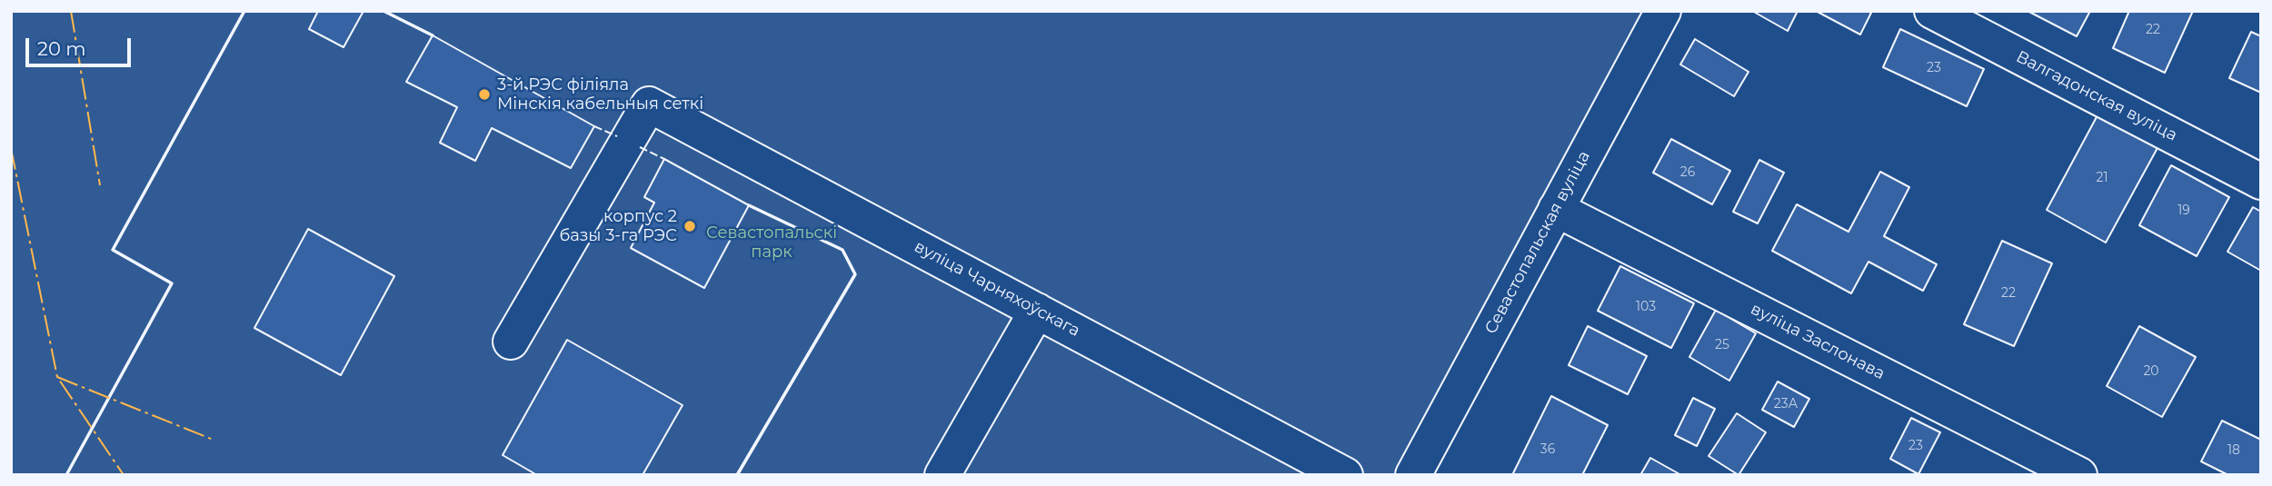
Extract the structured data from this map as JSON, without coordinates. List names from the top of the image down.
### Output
{
  "streets": {
    "street": [
      "Валгадонская вуліца",
      "Севастопальская вуліца",
      "вуліца Чарняхоўскага",
      "вуліца Заслонава"
    ]
  },
  "crossings": [
    ["Севастопальская вуліца", "вуліца Заслонава"]
  ],
  "parks": ["Севастопальскі парк"],
  "places": ["3-й РЭС філіяла Мінскія кабельныя сеткі", "корпус 2 базы 3-га РЭС"],
  "house_numbers": [
    "22",
    "23",
    "26",
    "21",
    "19",
    "22",
    "103",
    "25",
    "20",
    "23А",
    "23",
    "36",
    "18"
  ],
  "scale_bar": "20 m"
}
